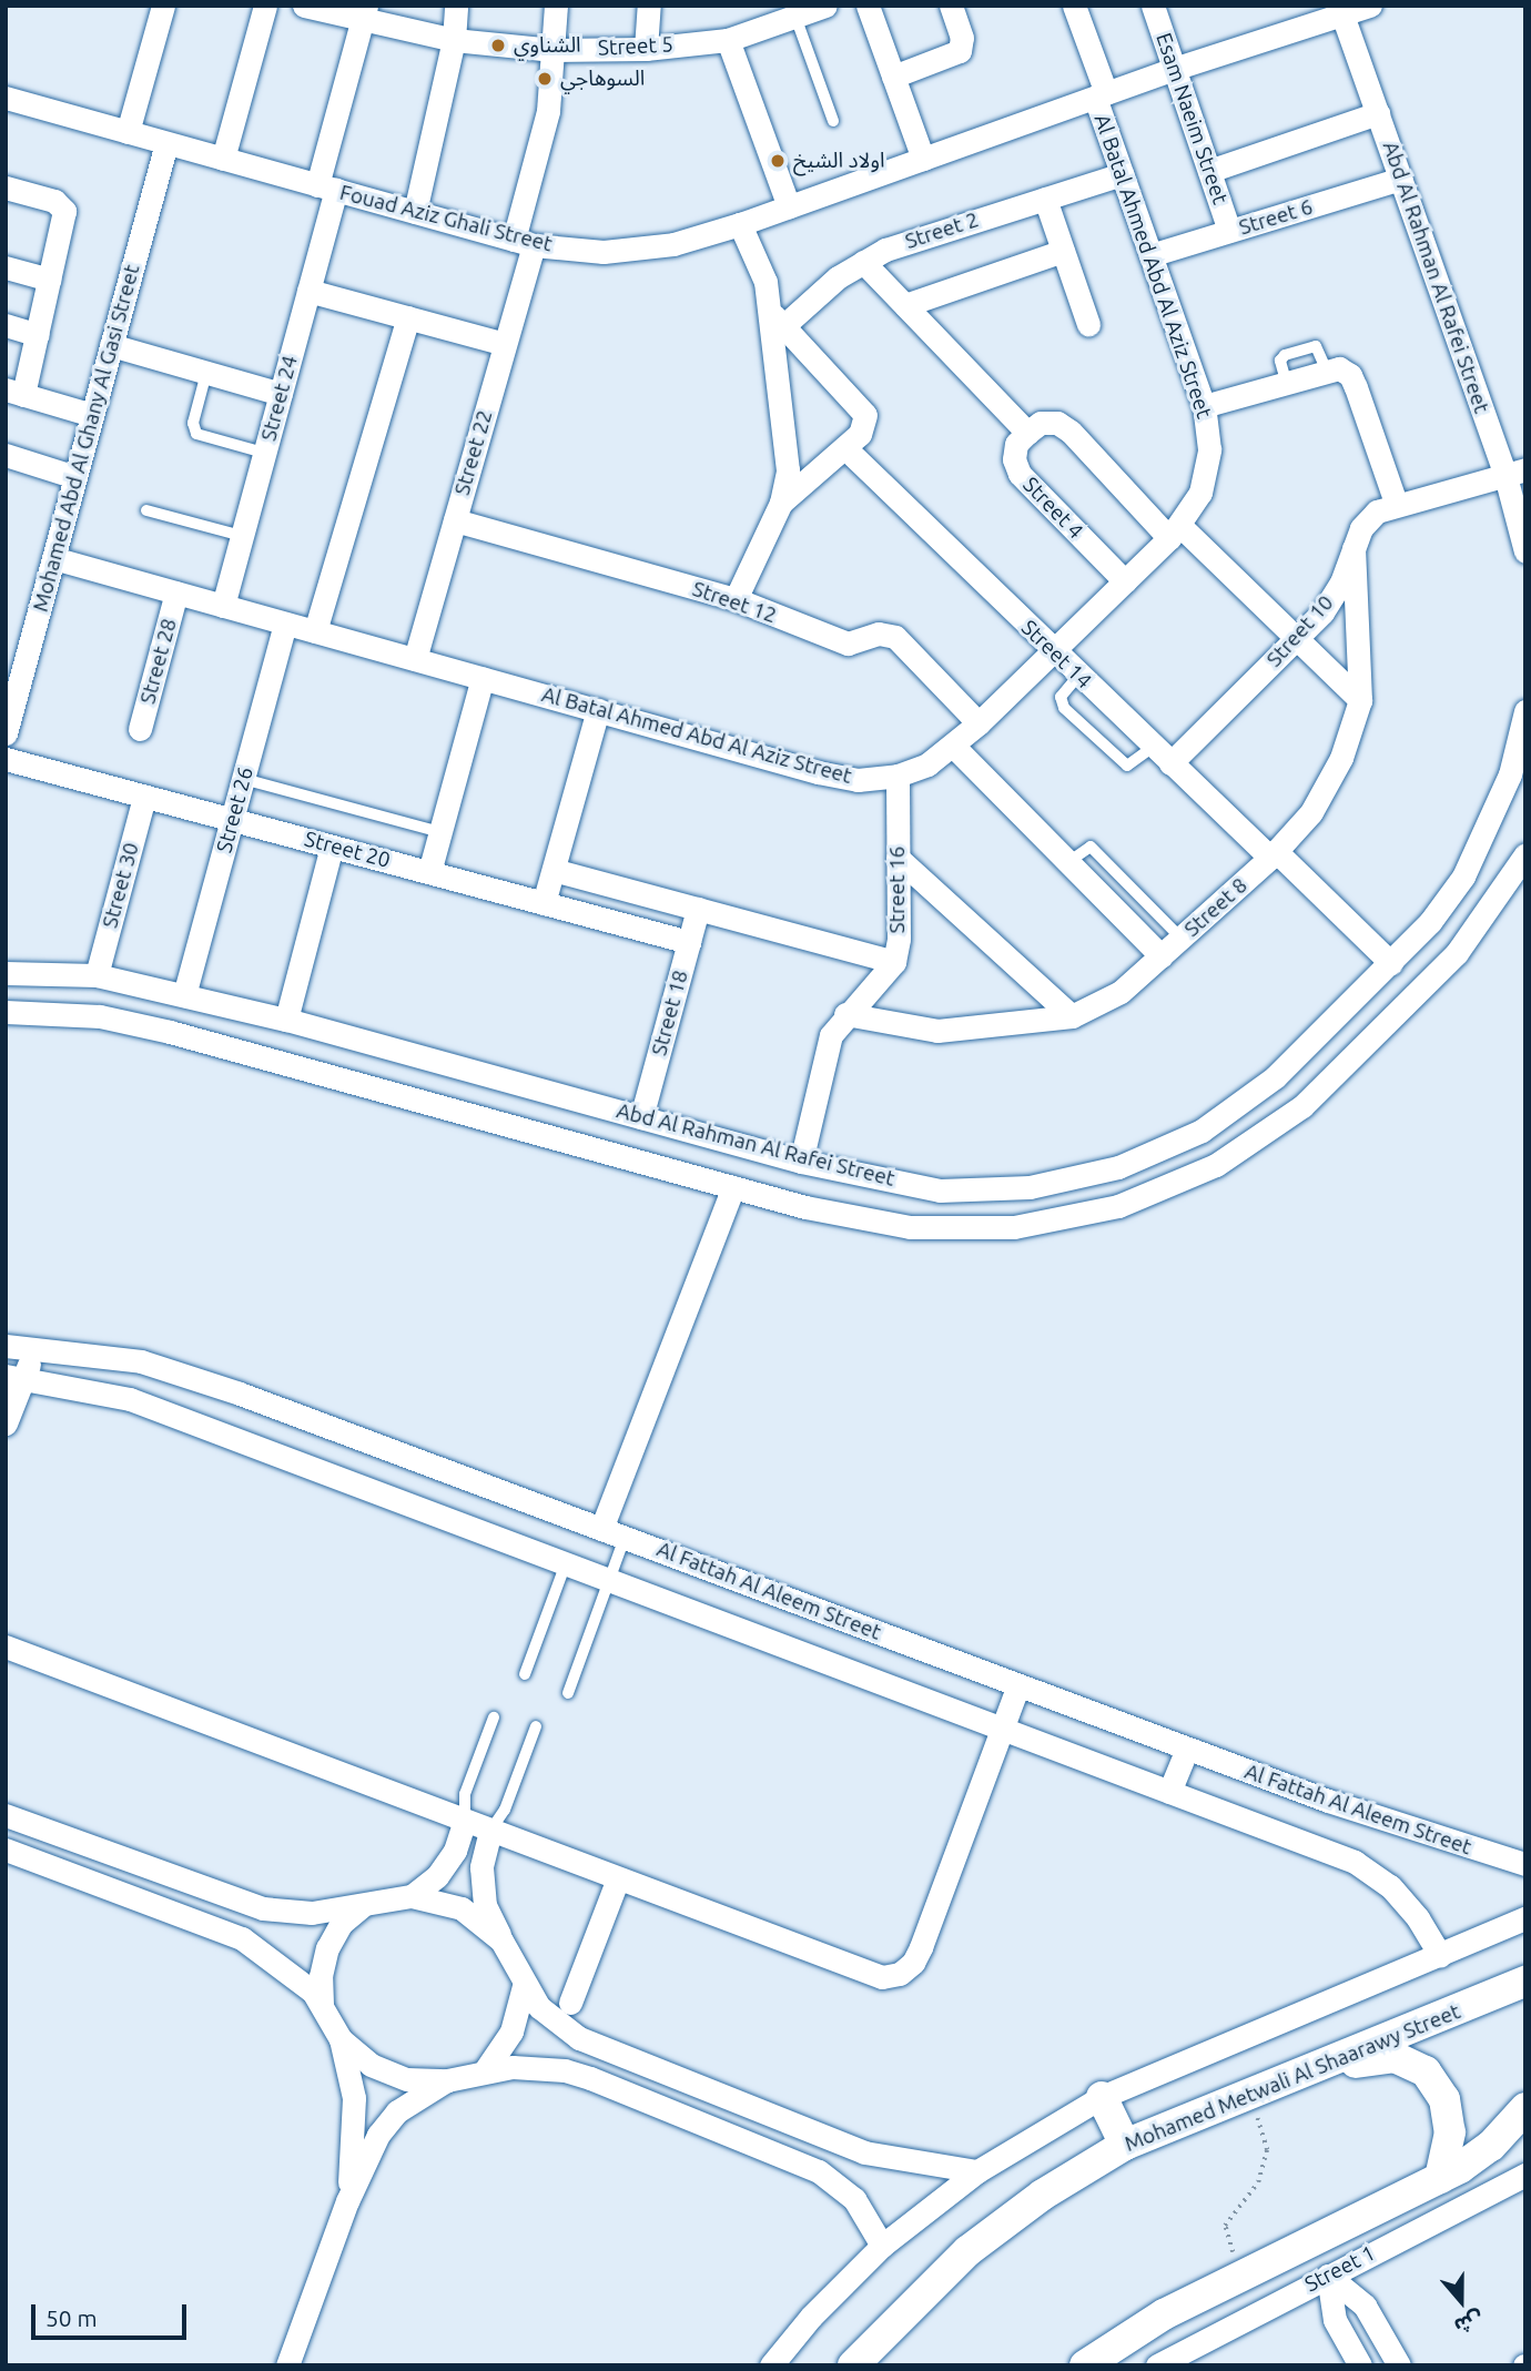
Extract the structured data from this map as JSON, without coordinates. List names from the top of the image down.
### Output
{
  "streets": {
    "street": [
      "Street 5",
      "Esam Naeim Street",
      "Street 6",
      "Fouad Aziz Ghali Street",
      "Street 2",
      "Al Batal Ahmed Abd Al Aziz Street",
      "Abd Al Rahman Al Rafei Street",
      "Street 24",
      "Mohamed Abd Al Ghany Al Gasi Street",
      "Street 22",
      "Street 4",
      "Street 12",
      "Street 10",
      "Street 14",
      "Street 28",
      "Street 26",
      "Street 20",
      "Street 30",
      "Street 16",
      "Street 8",
      "Street 18",
      "Al Fattah Al Aleem Street",
      "Mohamed Metwali Al Shaarawy Street",
      "Street 1"
    ]
  },
  "crossings": [
    ["Street 5", "Street 24"],
    ["Street 5", "Street 22"],
    ["Esam Naeim Street", "Street 6"],
    ["Esam Naeim Street", "Fouad Aziz Ghali Street"],
    ["Street 6", "Al Batal Ahmed Abd Al Aziz Street"],
    ["Street 6", "Abd Al Rahman Al Rafei Street"],
    ["Fouad Aziz Ghali Street", "Al Batal Ahmed Abd Al Aziz Street"],
    ["Fouad Aziz Ghali Street", "Abd Al Rahman Al Rafei Street"],
    ["Fouad Aziz Ghali Street", "Street 24"],
    ["Fouad Aziz Ghali Street", "Mohamed Abd Al Ghany Al Gasi Street"],
    ["Fouad Aziz Ghali Street", "Street 22"],
    ["Street 2", "Al Batal Ahmed Abd Al Aziz Street"],
    ["Al Batal Ahmed Abd Al Aziz Street", "Street 24"],
    ["Al Batal Ahmed Abd Al Aziz Street", "Mohamed Abd Al Ghany Al Gasi Street"],
    ["Al Batal Ahmed Abd Al Aziz Street", "Street 22"],
    ["Al Batal Ahmed Abd Al Aziz Street", "Street 4"],
    ["Al Batal Ahmed Abd Al Aziz Street", "Street 12"],
    ["Al Batal Ahmed Abd Al Aziz Street", "Street 14"],
    ["Al Batal Ahmed Abd Al Aziz Street", "Street 28"],
    ["Al Batal Ahmed Abd Al Aziz Street", "Street 26"],
    ["Al Batal Ahmed Abd Al Aziz Street", "Street 16"],
    ["Abd Al Rahman Al Rafei Street", "Street 10"],
    ["Abd Al Rahman Al Rafei Street", "Street 14"],
    ["Abd Al Rahman Al Rafei Street", "Street 26"],
    ["Abd Al Rahman Al Rafei Street", "Street 30"],
    ["Abd Al Rahman Al Rafei Street", "Street 16"],
    ["Abd Al Rahman Al Rafei Street", "Street 18"],
    ["Street 22", "Street 12"],
    ["Street 10", "Street 14"],
    ["Street 10", "Street 8"],
    ["Street 14", "Street 8"],
    ["Street 26", "Street 20"],
    ["Street 20", "Street 30"],
    ["Street 20", "Street 18"],
    ["Street 16", "Street 8"]
  ],
  "places": ["الشناوي", "السوهاجي", "اولاد الشيخ"],
  "scale_bar": "50 m",
  "north": "bottom"
}
